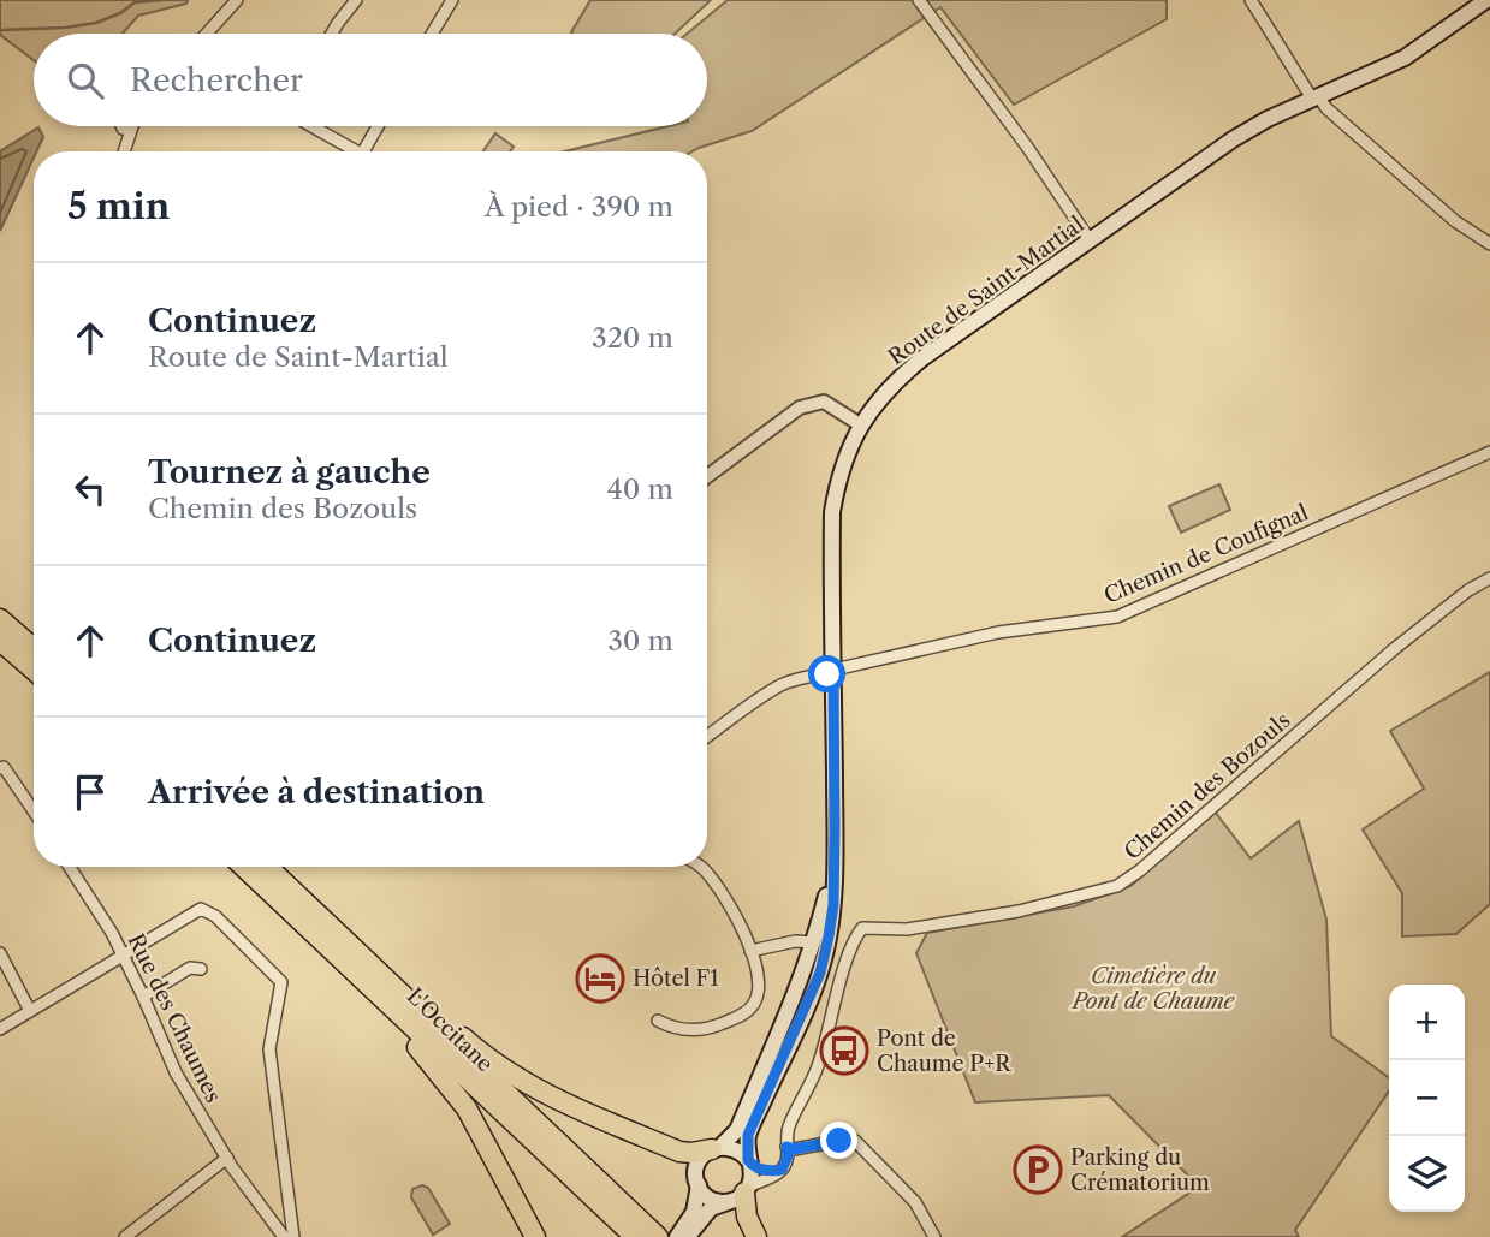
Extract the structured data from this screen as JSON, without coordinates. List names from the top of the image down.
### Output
{
  "streets": {
    "highway": ["L'Occitane"],
    "main road": ["Route de Saint-Martial"],
    "street": ["Chemin de Coufignal", "Chemin des Bozouls", "Rue des Chaumes"]
  },
  "crossings": [
    ["Route de Saint-Martial", "Chemin de Coufignal"]
  ],
  "parks": ["Cimetière du Pont de Chaume"],
  "places": {
    "hotel": ["Hôtel F1"],
    "bus stop": ["Pont de Chaume P+R"],
    "parking": ["Parking du Crématorium"]
  },
  "page": {
    "search": "Rechercher",
    "heading": ["5 min", "À pied · 390 m"],
    "list": [
      ["Continuez", "Route de Saint-Martial", "320 m"],
      ["Tournez à gauche", "Chemin des Bozouls", "40 m"],
      ["Continuez", "30 m"],
      "Arrivée à destination"
    ],
    "map_buttons": ["+", "−"]
  }
}
